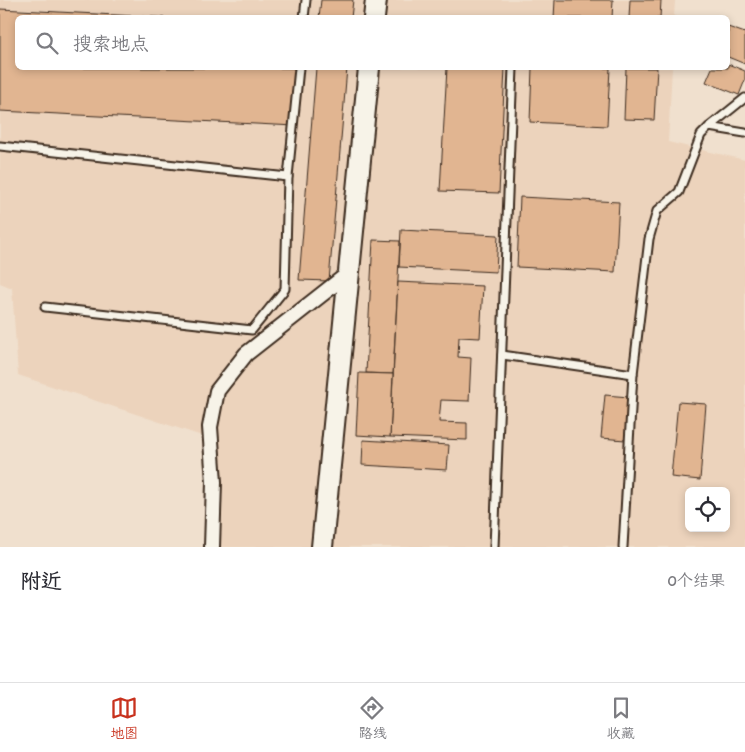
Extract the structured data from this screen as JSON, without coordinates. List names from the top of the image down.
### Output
{
  "page": {
    "search": "搜索地点",
    "heading": ["附近", "0个结果"],
    "nav": ["地图", "路线", "收藏"]
  }
}
